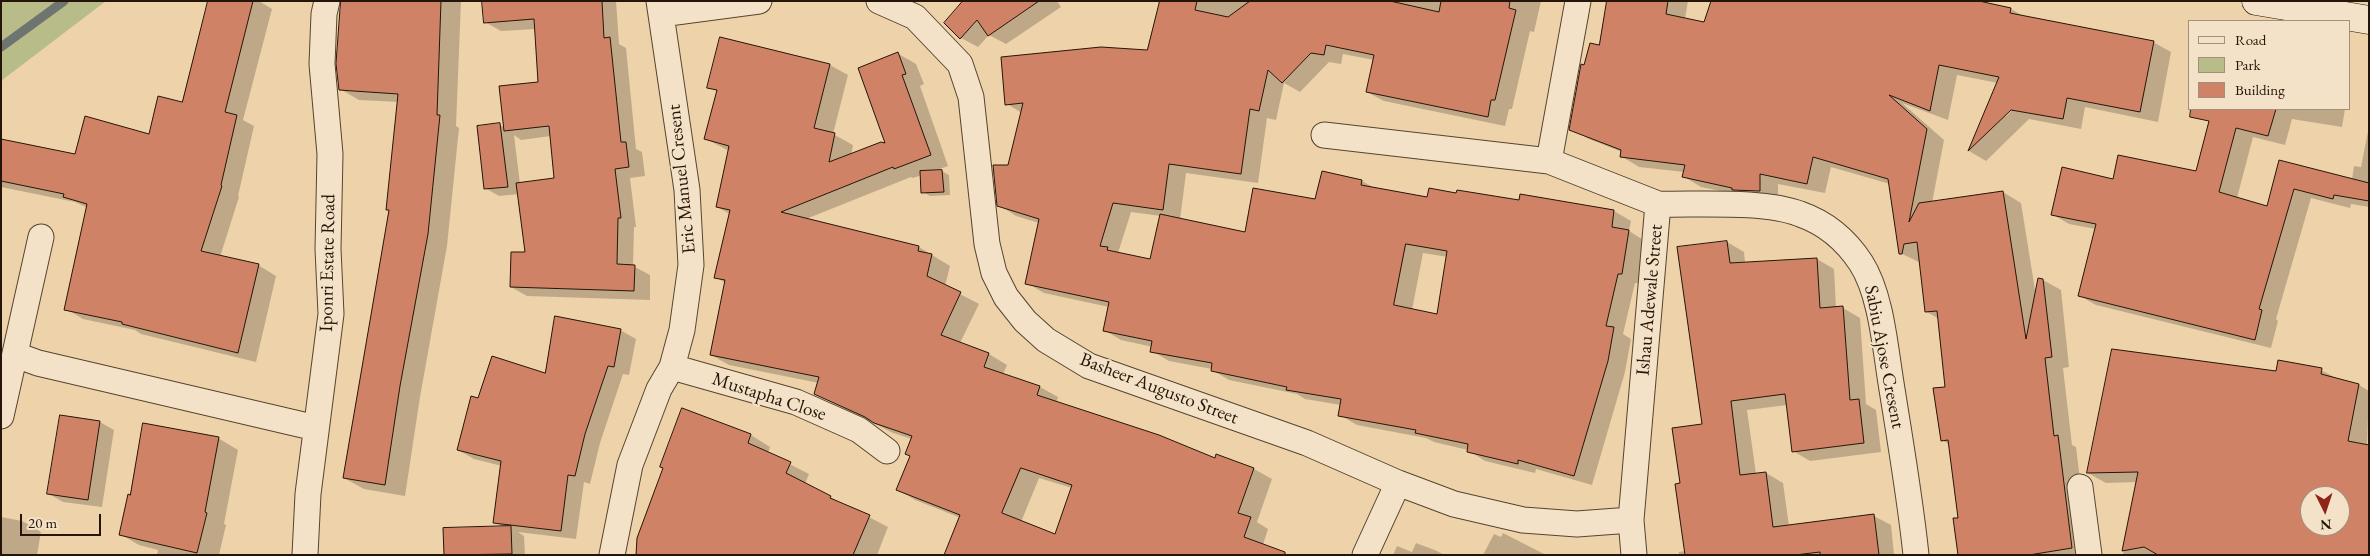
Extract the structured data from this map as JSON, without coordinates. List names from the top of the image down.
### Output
{
  "streets": {
    "street": [
      "Eric Manuel Cresent",
      "Iponri Estate Road",
      "Ishau Adewale Street",
      "Sabiu Ajose Cresent",
      "Basheer Augusto Street",
      "Mustapha Close"
    ]
  },
  "crossings": [
    ["Eric Manuel Cresent", "Mustapha Close"],
    ["Ishau Adewale Street", "Sabiu Ajose Cresent"],
    ["Ishau Adewale Street", "Basheer Augusto Street"]
  ],
  "legend": ["Road", "Park", "Building"],
  "scale_bar": "20 m",
  "north": "bottom"
}
